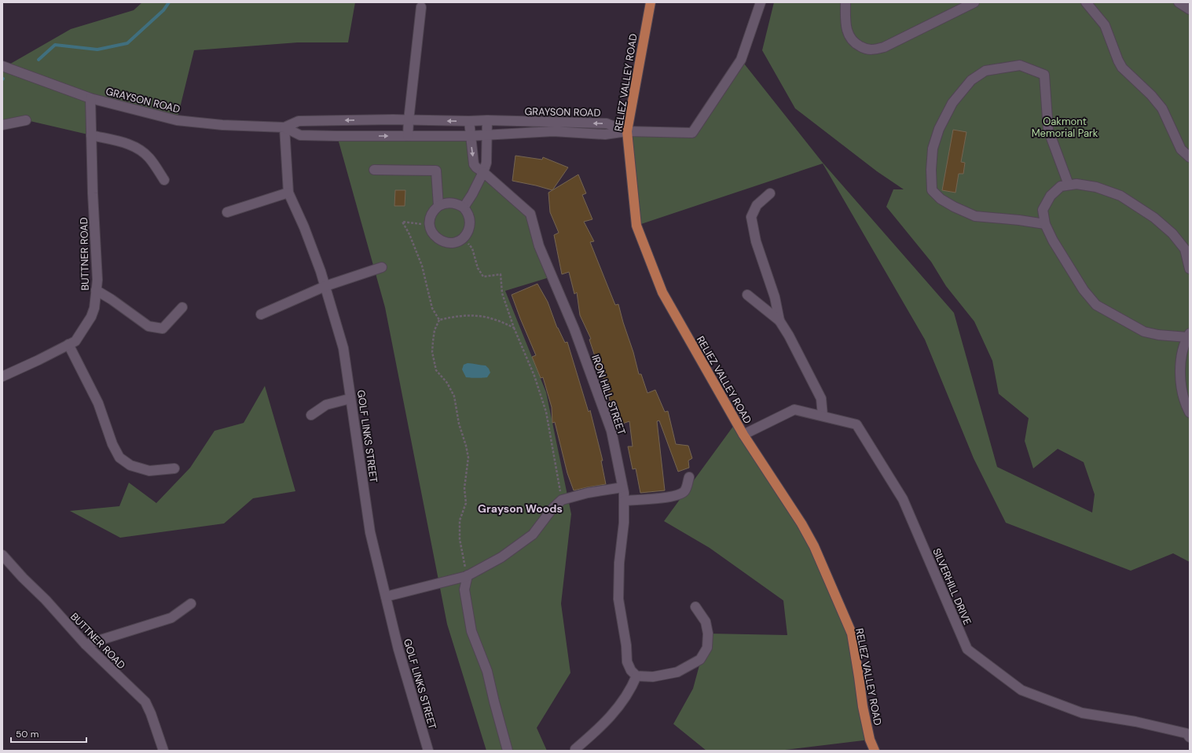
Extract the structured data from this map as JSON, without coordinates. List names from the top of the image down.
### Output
{
  "streets": {
    "main road": ["RELIEZ VALLEY ROAD"],
    "street": [
      "GRAYSON ROAD",
      "BUTTNER ROAD",
      "IRON HILL STREET",
      "GOLF LINKS STREET",
      "SILVERHILL DRIVE"
    ]
  },
  "crossings": [
    ["RELIEZ VALLEY ROAD", "GRAYSON ROAD"],
    ["RELIEZ VALLEY ROAD", "SILVERHILL DRIVE"],
    ["GRAYSON ROAD", "BUTTNER ROAD"],
    ["GRAYSON ROAD", "IRON HILL STREET"],
    ["GRAYSON ROAD", "GOLF LINKS STREET"]
  ],
  "districts": ["Grayson Woods"],
  "parks": ["Oakmont Memorial Park"],
  "scale_bar": "50 m"
}
